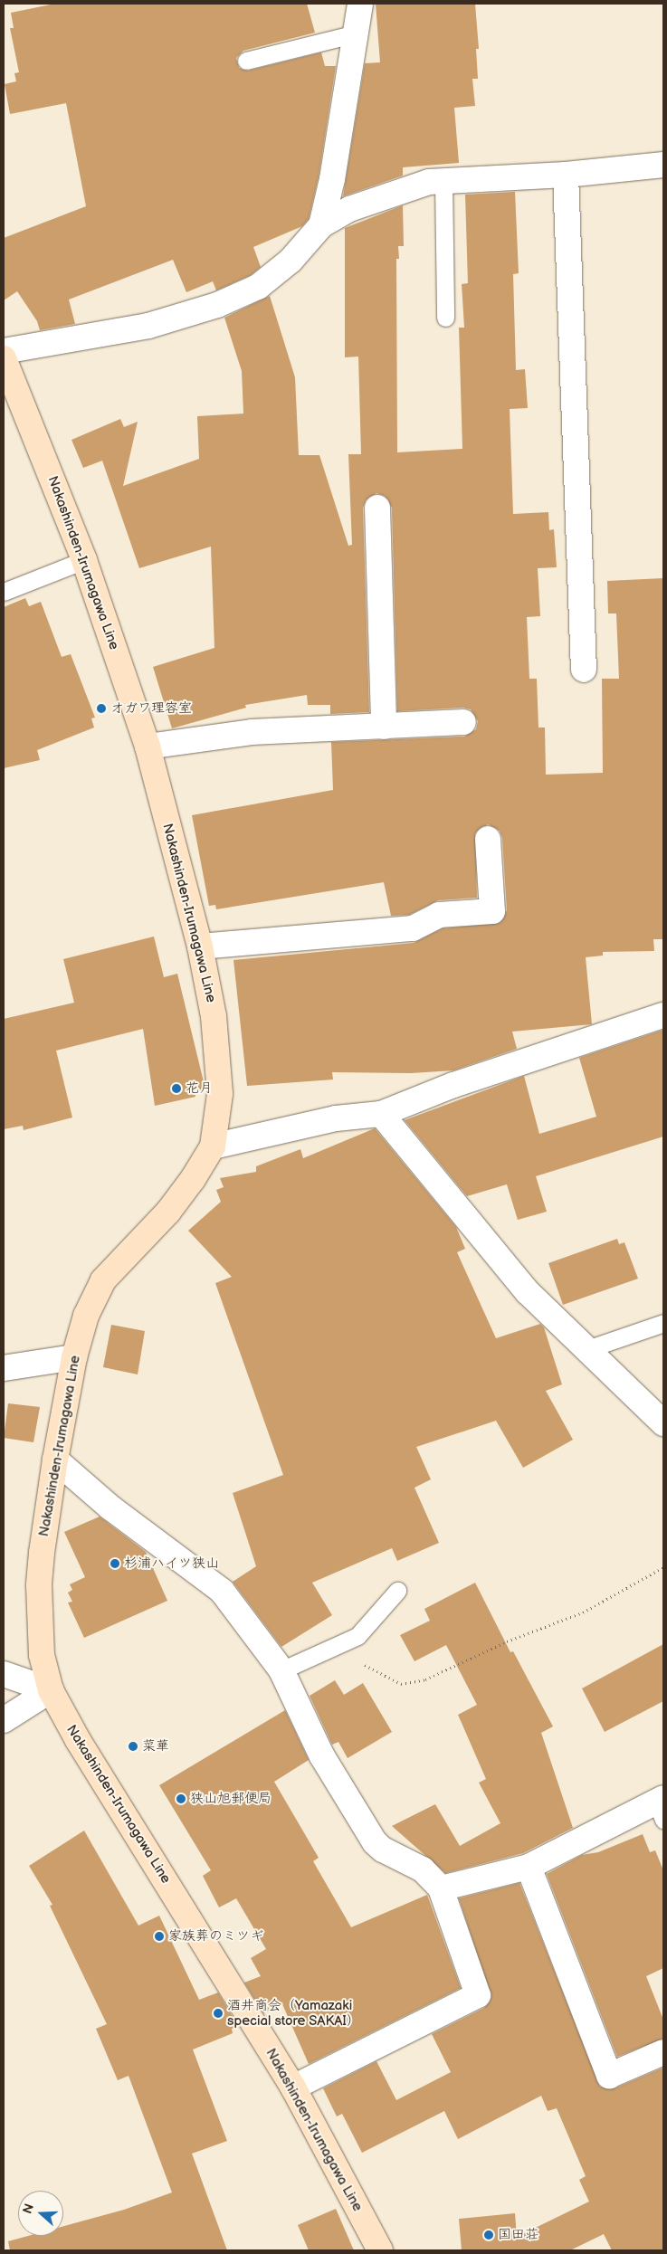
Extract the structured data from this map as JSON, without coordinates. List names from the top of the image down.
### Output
{
  "streets": {
    "main road": ["Nakashinden-Irumagawa Line"]
  },
  "places": [
    "オガワ理容室",
    "花月",
    "杉浦ハイツ狭山",
    "菜華",
    "狭山旭郵便局",
    "家族葬のミツギ",
    "酒井商会（Yamazaki special store SAKAI）",
    "国田荘"
  ],
  "north": "left"
}
